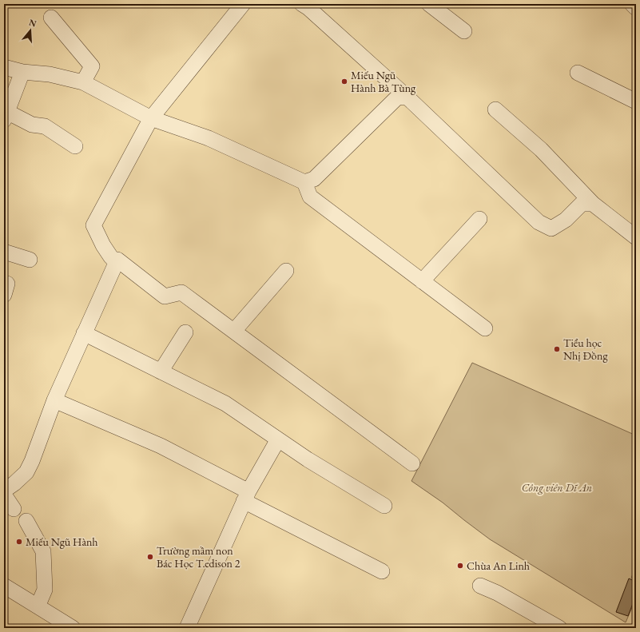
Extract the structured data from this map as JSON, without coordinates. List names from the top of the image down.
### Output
{
  "parks": ["Công viên Dĩ An"],
  "places": [
    "Miếu Ngũ Hành Bà Tùng",
    "Tiểu học Nhị Đồng",
    "Miếu Ngũ Hành",
    "Trường mầm non Bác Học T.edison 2",
    "Chùa An Linh"
  ],
  "north": "top"
}
